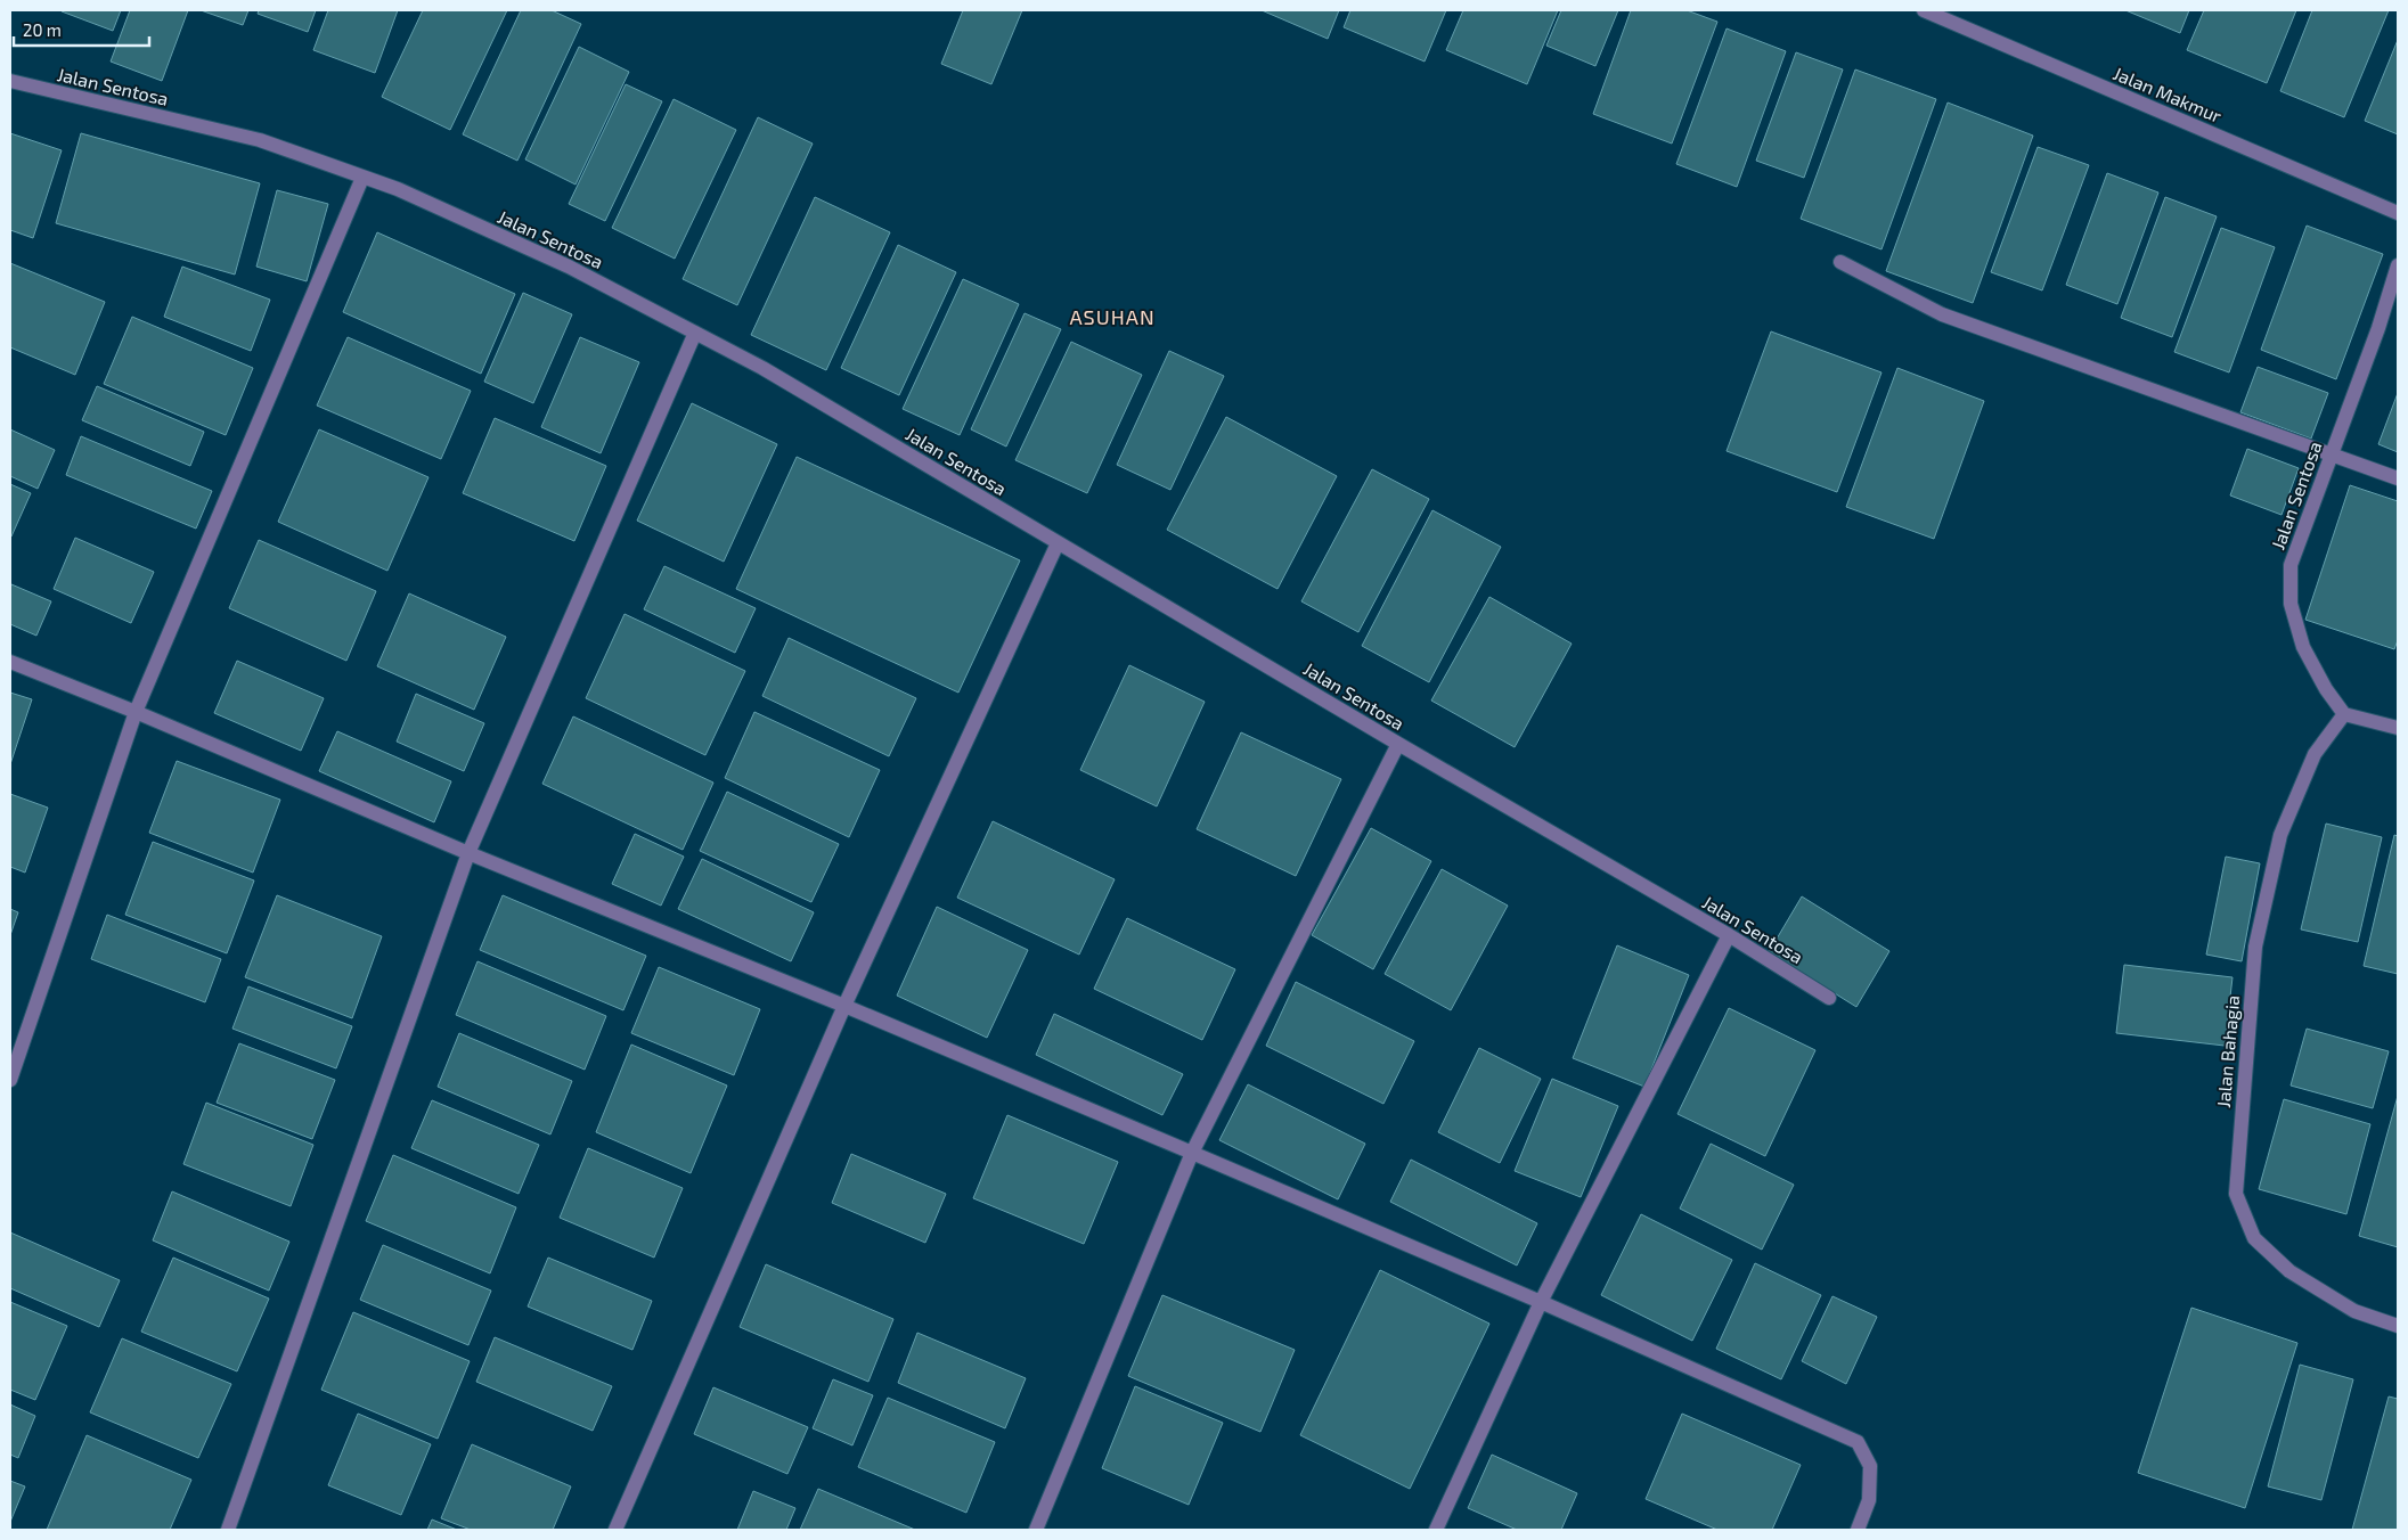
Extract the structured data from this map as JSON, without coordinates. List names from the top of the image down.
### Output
{
  "streets": {
    "street": ["Jalan Sentosa", "Jalan Makmur", "Jalan Bahagia"]
  },
  "crossings": [
    ["Jalan Sentosa", "Jalan Bahagia"]
  ],
  "districts": ["ASUHAN"],
  "scale_bar": "20 m"
}
